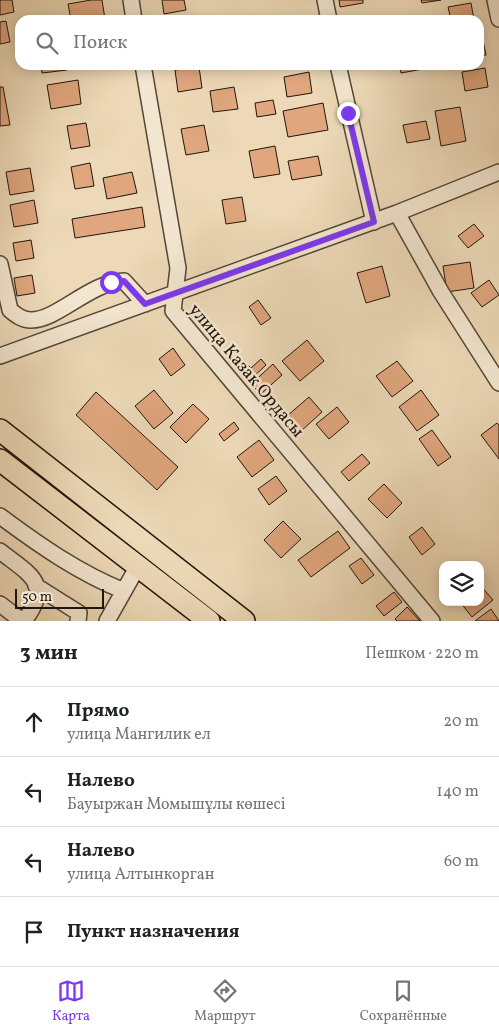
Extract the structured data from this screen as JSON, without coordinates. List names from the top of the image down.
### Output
{
  "streets": {
    "street": ["улица Казак Ордасы"]
  },
  "scale_bar": "50 m",
  "page": {
    "search": "Поиск",
    "scale": "50 m",
    "heading": ["3 мин", "Пешком · 220 m"],
    "list": [
      ["Прямо", "улица Мангилик ел", "20 m"],
      ["Налево", "Бауыржан Момышұлы көшесі", "140 m"],
      ["Налево", "улица Алтынкорган", "60 m"],
      "Пункт назначения"
    ],
    "nav": ["Карта", "Маршрут", "Сохранённые"]
  }
}
